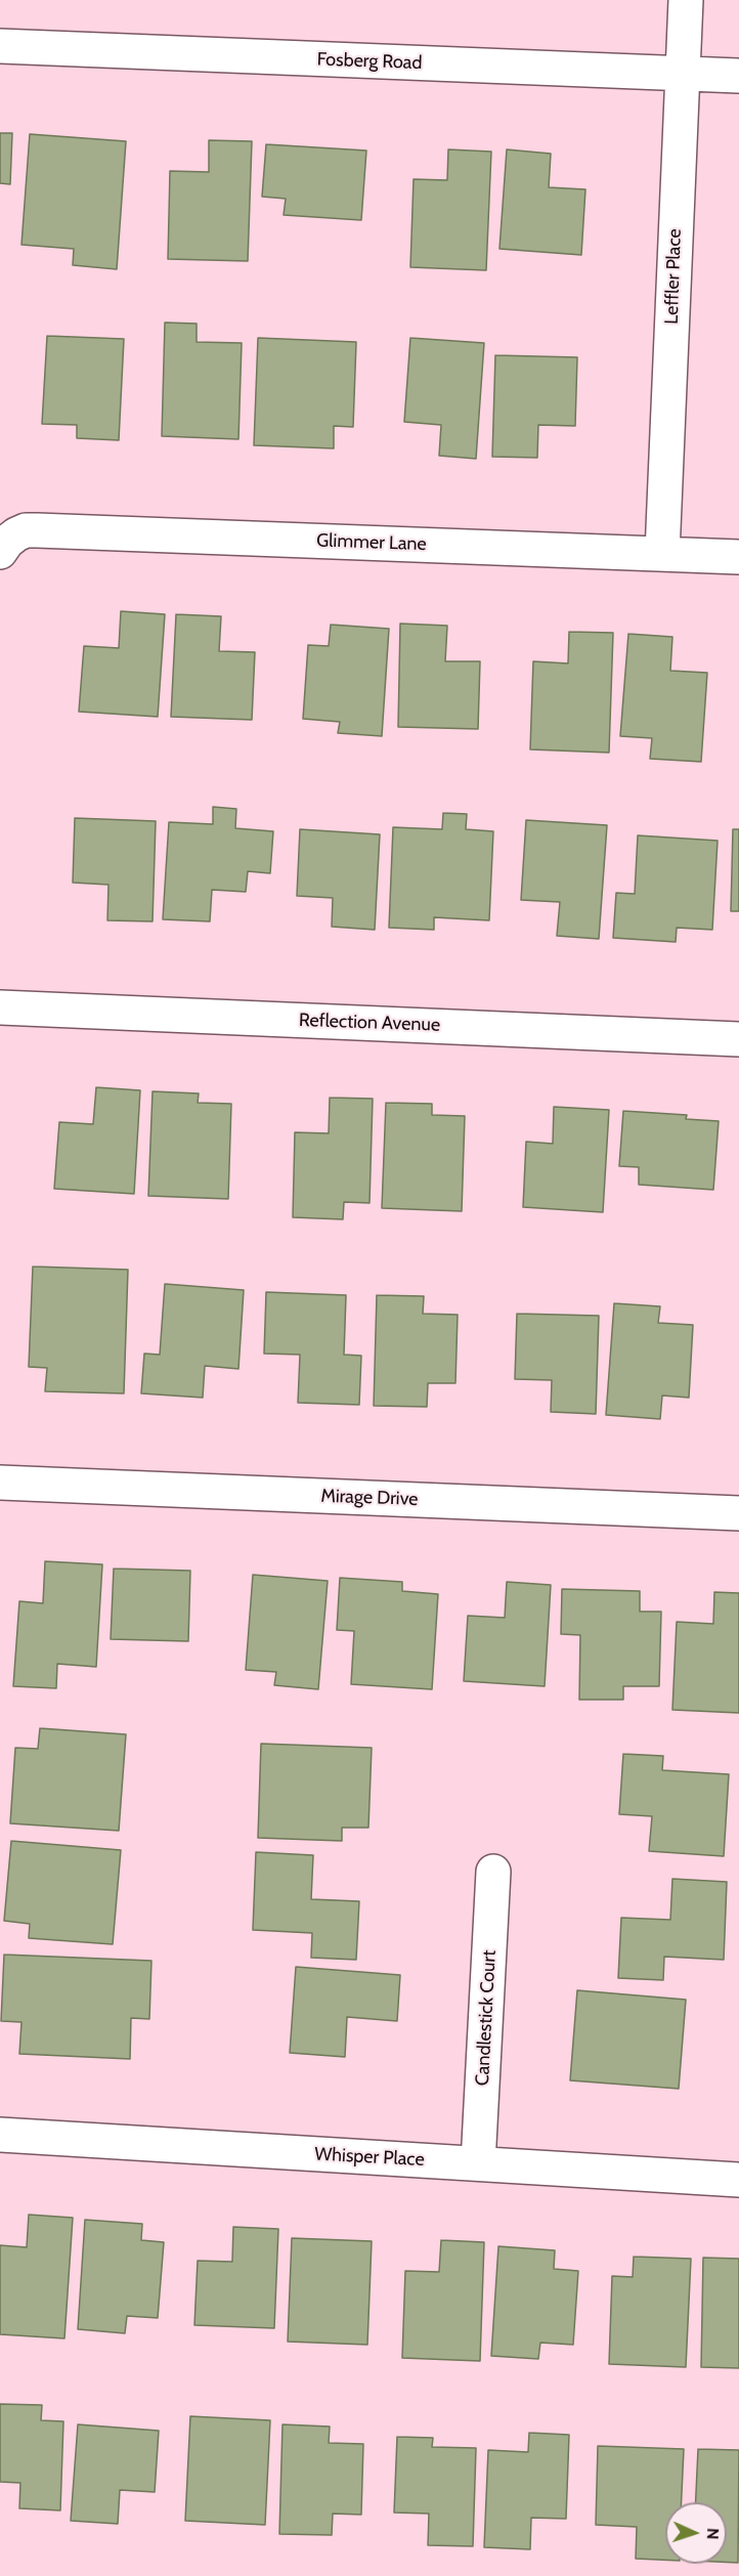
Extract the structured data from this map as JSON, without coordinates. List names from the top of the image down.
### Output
{
  "streets": {
    "street": [
      "Fosberg Road",
      "Leffler Place",
      "Glimmer Lane",
      "Reflection Avenue",
      "Mirage Drive",
      "Candlestick Court",
      "Whisper Place"
    ]
  },
  "crossings": [
    ["Fosberg Road", "Leffler Place"],
    ["Leffler Place", "Glimmer Lane"],
    ["Candlestick Court", "Whisper Place"]
  ],
  "north": "right"
}
